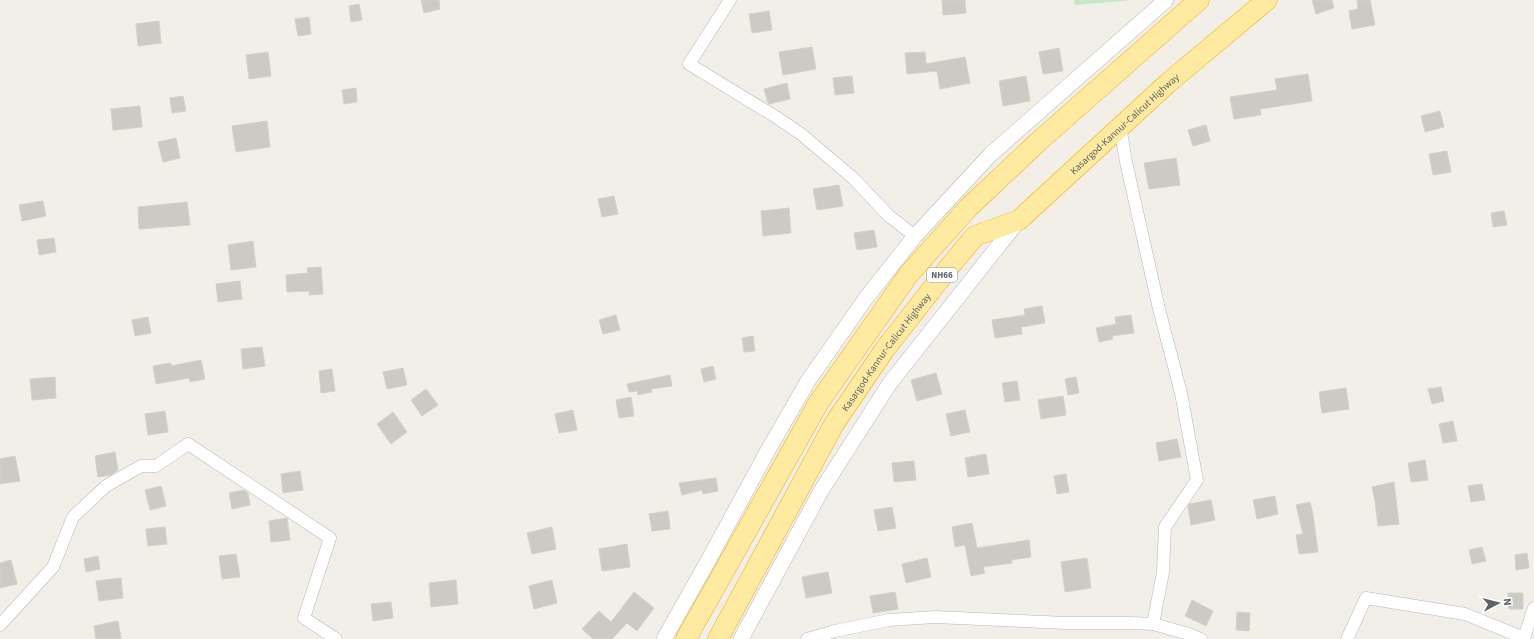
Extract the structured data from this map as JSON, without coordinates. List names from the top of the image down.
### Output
{
  "streets": {
    "highway": ["Kasargod-Kannur-Calicut Highway", "NH66"]
  },
  "north": "right"
}
